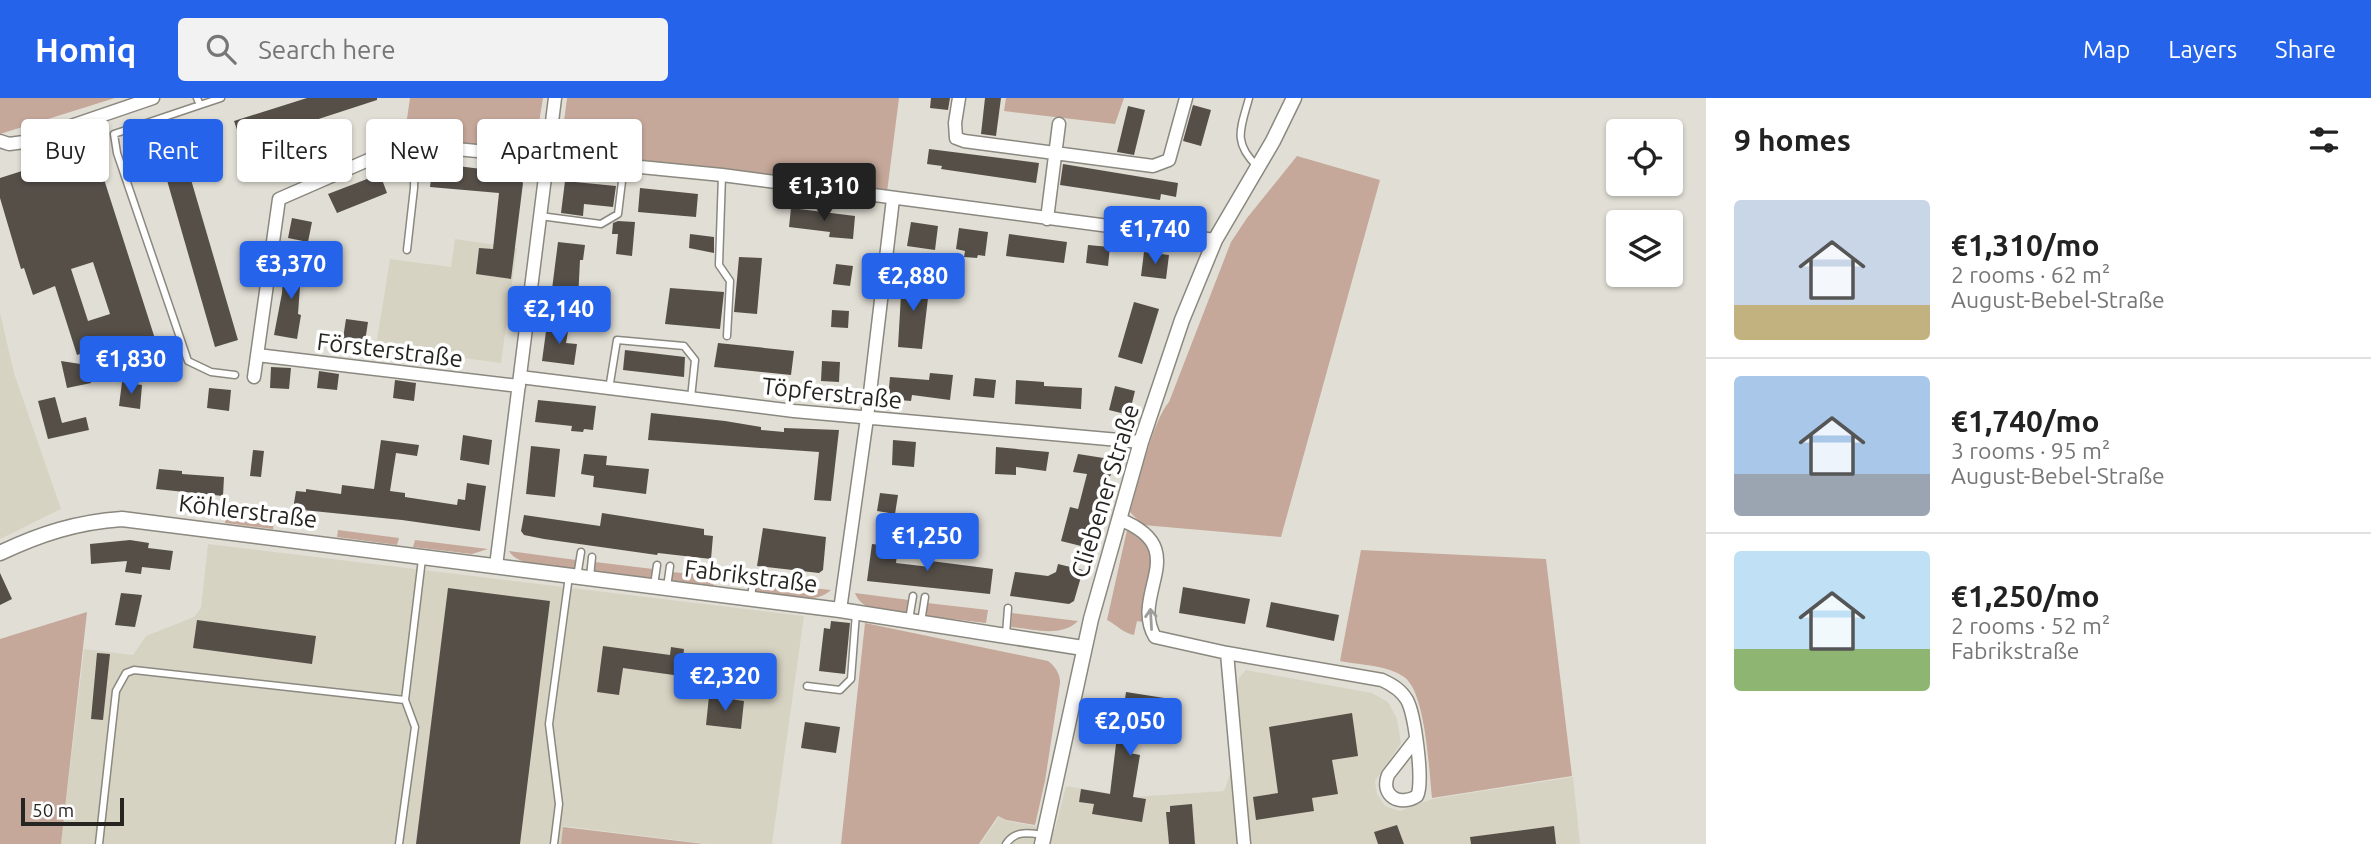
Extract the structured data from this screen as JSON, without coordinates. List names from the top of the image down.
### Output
{
  "streets": {
    "street": [
      "Försterstraße",
      "Töpferstraße",
      "Cliebener Straße",
      "Köhlerstraße",
      "Fabrikstraße"
    ]
  },
  "crossings": [
    ["Försterstraße", "Töpferstraße"],
    ["Töpferstraße", "Cliebener Straße"],
    ["Cliebener Straße", "Fabrikstraße"],
    ["Köhlerstraße", "Fabrikstraße"]
  ],
  "scale_bar": "50 m",
  "page": {
    "header": "Homiq",
    "search": "Search here",
    "nav": ["Map", "Layers", "Share"],
    "heading": "9 homes",
    "chip": [
      "Buy",
      "Rent",
      "Filters",
      "New",
      "Apartment"
    ],
    "price": [
      "€1,310",
      "€1,740",
      "€3,370",
      "€2,880",
      "€2,140",
      "€1,830",
      "€1,250",
      "€2,320",
      "€2,050"
    ],
    "list": [
      {
        "name": "€1,310/mo",
        "note": "2 rooms · 62 m² · August-Bebel-Straße"
      },
      {
        "name": "€1,740/mo",
        "note": "3 rooms · 95 m² · August-Bebel-Straße"
      },
      {
        "name": "€1,250/mo",
        "note": "2 rooms · 52 m² · Fabrikstraße"
      }
    ],
    "scale": "50 m"
  }
}
